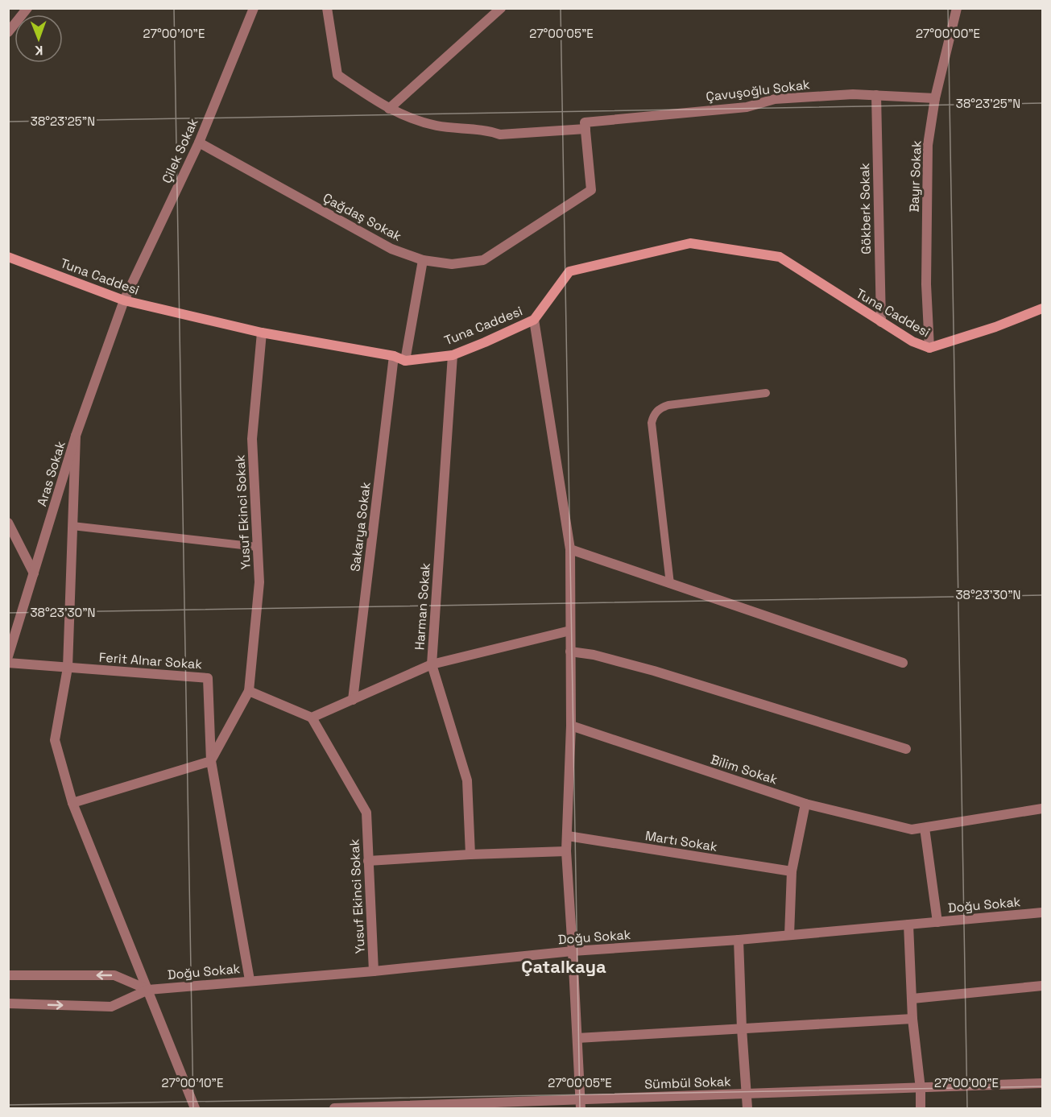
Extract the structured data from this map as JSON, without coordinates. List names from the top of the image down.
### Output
{
  "streets": {
    "street": [
      "Çavuşoğlu Sokak",
      "Çilek Sokak",
      "Bayır Sokak",
      "Gökberk Sokak",
      "Çağdaş Sokak",
      "Tuna Caddesi",
      "Aras Sokak",
      "Yusuf Ekinci Sokak",
      "Sakarya Sokak",
      "Harman Sokak",
      "Ferit Alnar Sokak",
      "Bilim Sokak",
      "Martı Sokak",
      "Doğu Sokak",
      "Sümbül Sokak"
    ]
  },
  "crossings": [
    ["Çavuşoğlu Sokak", "Bayır Sokak"],
    ["Çavuşoğlu Sokak", "Gökberk Sokak"],
    ["Çavuşoğlu Sokak", "Çağdaş Sokak"],
    ["Çilek Sokak", "Çağdaş Sokak"],
    ["Çilek Sokak", "Tuna Caddesi"],
    ["Çilek Sokak", "Aras Sokak"],
    ["Bayır Sokak", "Tuna Caddesi"],
    ["Gökberk Sokak", "Tuna Caddesi"],
    ["Tuna Caddesi", "Aras Sokak"],
    ["Tuna Caddesi", "Yusuf Ekinci Sokak"],
    ["Tuna Caddesi", "Sakarya Sokak"],
    ["Tuna Caddesi", "Harman Sokak"],
    ["Yusuf Ekinci Sokak", "Doğu Sokak"]
  ],
  "districts": ["Çatalkaya"],
  "north": "bottom",
  "coordinates": [
    "27°00'10\"E",
    "27°00'05\"E",
    "27°00'00\"E",
    "38°23'25\"N",
    "38°23'30\"N"
  ]
}
